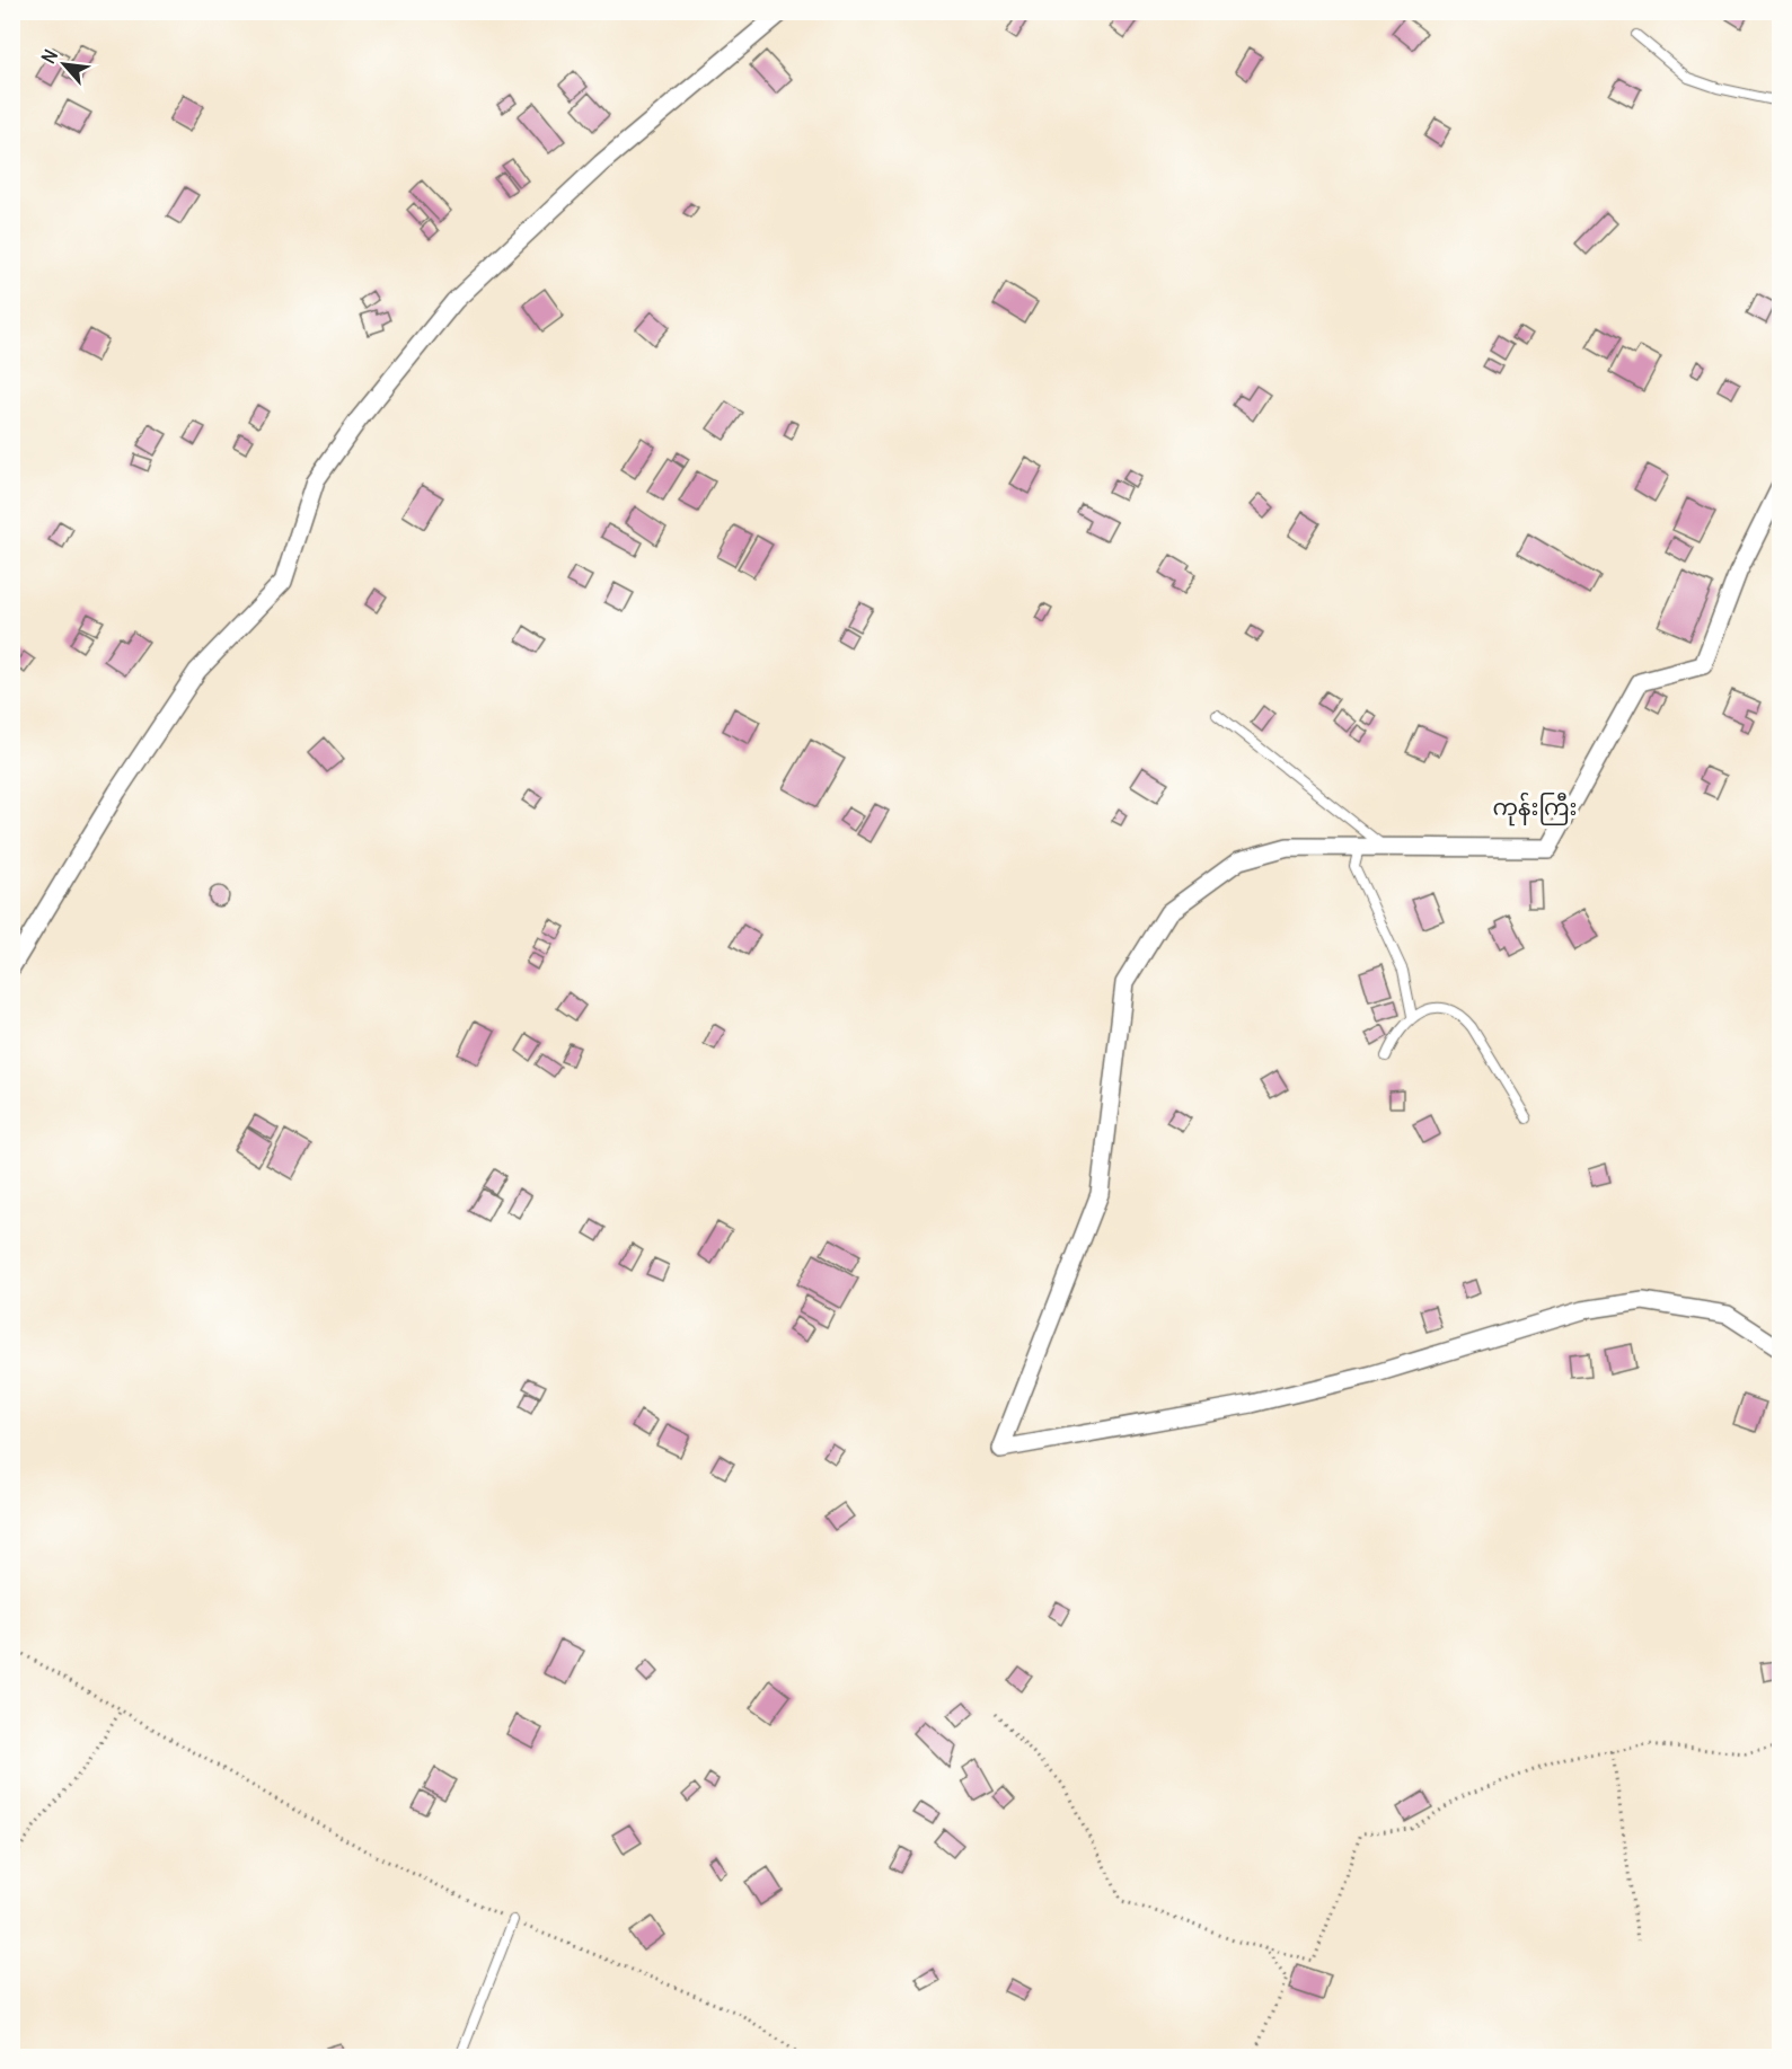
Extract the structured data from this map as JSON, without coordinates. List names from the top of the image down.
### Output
{
  "districts": ["ကုန်းကြီး"],
  "north": "top left"
}
